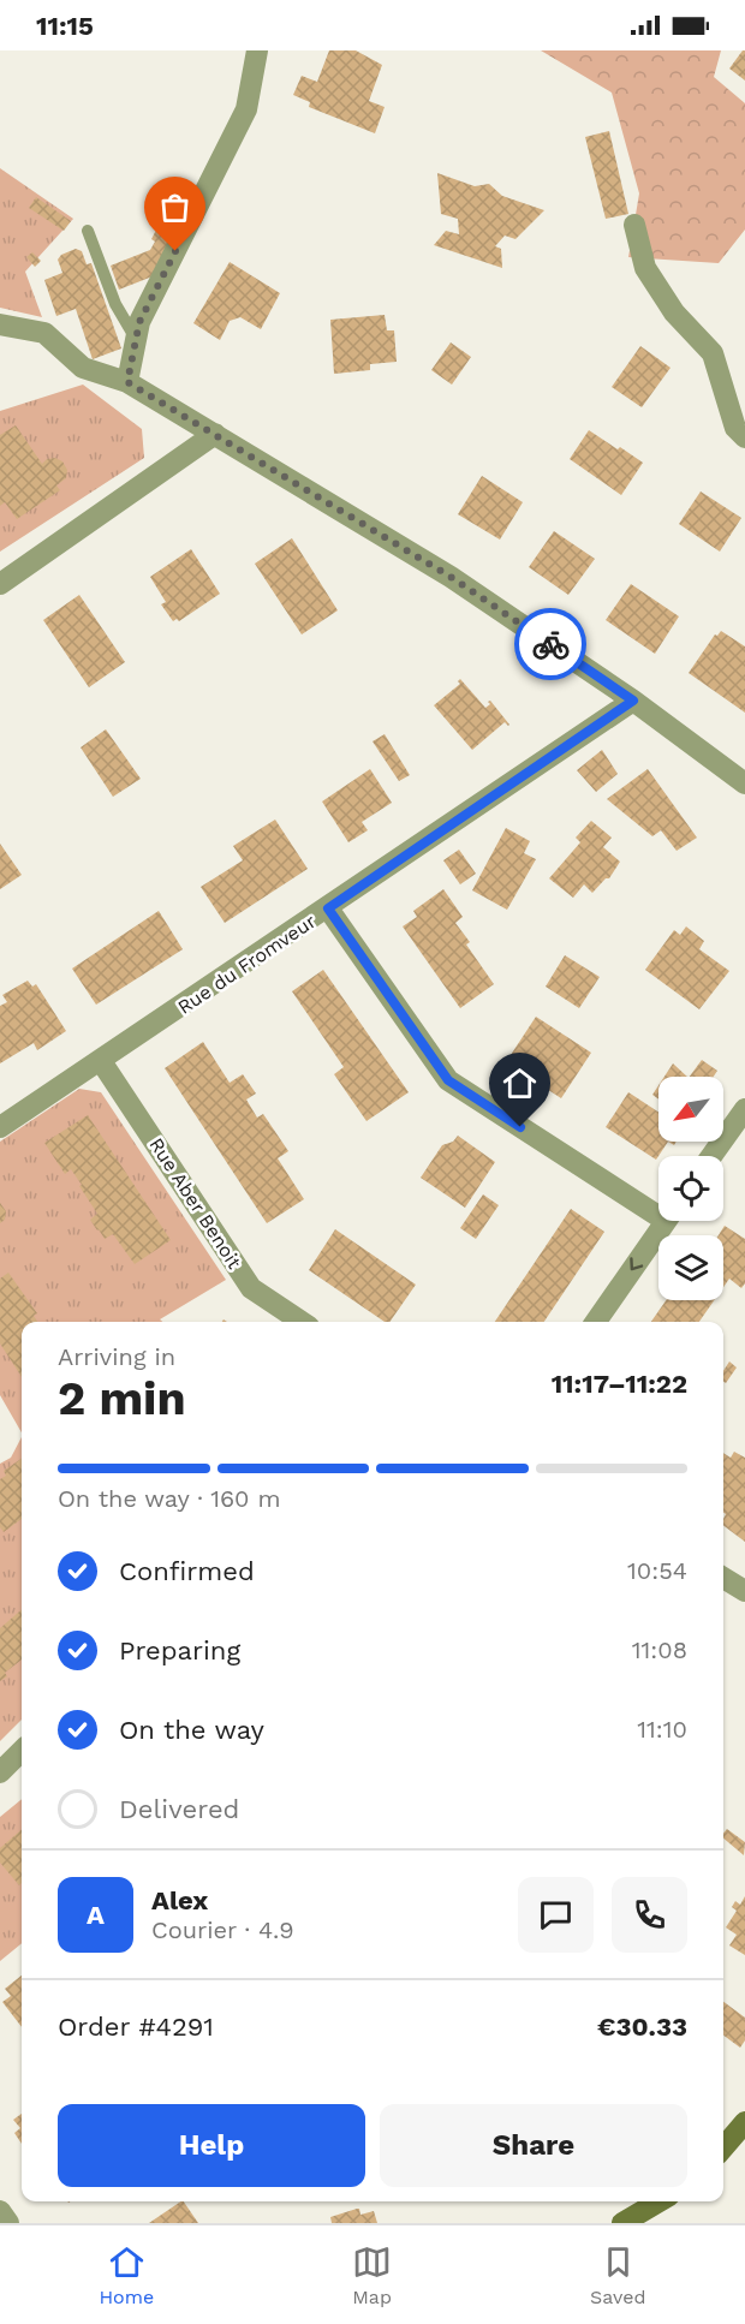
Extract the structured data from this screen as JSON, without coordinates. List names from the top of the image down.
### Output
{
  "streets": {
    "street": ["Rue du Fromveur", "Rue Aber Benoit"]
  },
  "crossings": [
    ["Rue du Fromveur", "Rue Aber Benoit"]
  ],
  "north": "bottom left",
  "page": {
    "status": "11:15",
    "heading": ["2 min", "Arriving in", "11:17–11:22"],
    "panel": [
      "Alex",
      "Courier · 4.9",
      "Order #4291",
      "€30.33"
    ],
    "bar": "On the way · 160 m",
    "list": [
      ["Confirmed", "10:54"],
      ["Preparing", "11:08"],
      ["On the way", "11:10"],
      "Delivered"
    ],
    "round": "A",
    "buttons": ["Help", "Share"],
    "tabs": ["Home", "Map", "Saved"]
  }
}
